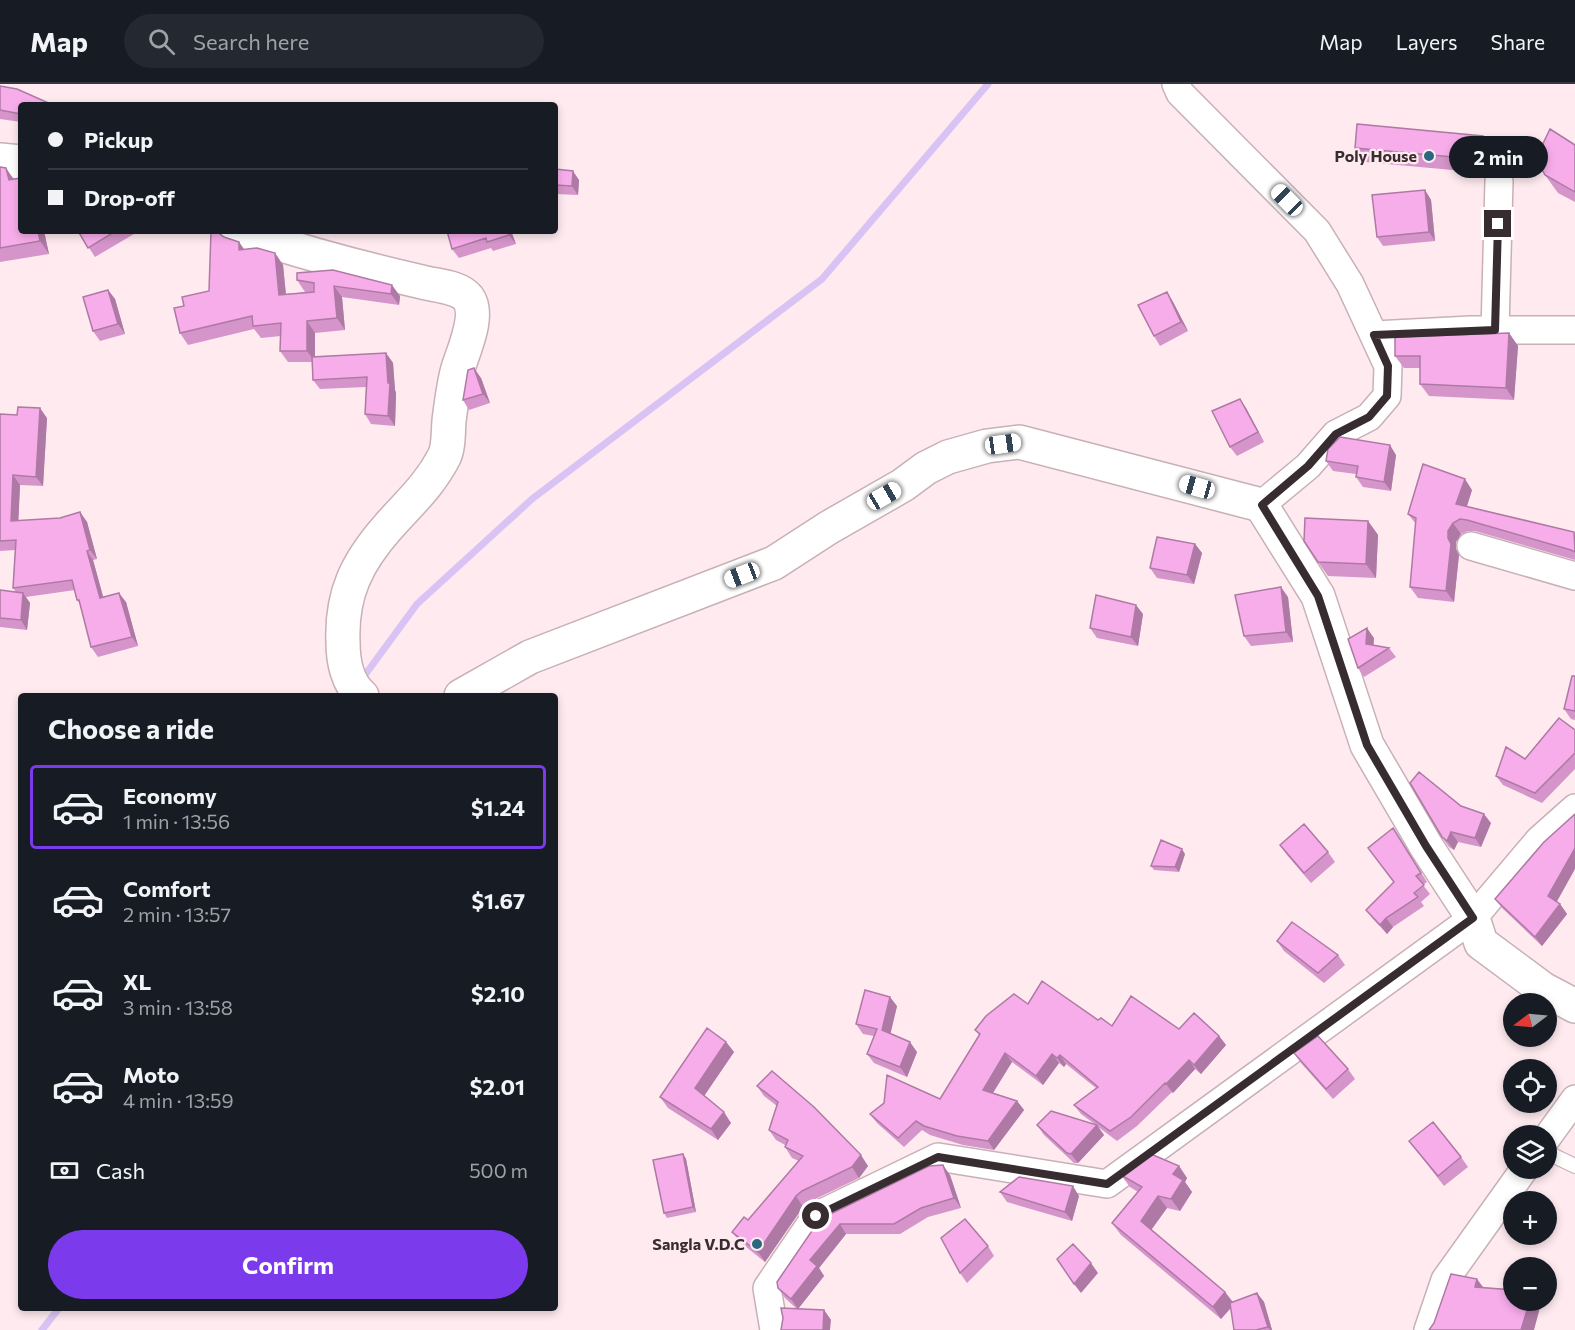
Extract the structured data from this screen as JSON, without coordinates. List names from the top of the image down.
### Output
{
  "places": ["Poly House", "Sangla V.D.C"],
  "north": "left",
  "page": {
    "header": "Map",
    "search": "Search here",
    "nav": ["Map", "Layers", "Share"],
    "banner": ["Pickup", "Drop-off"],
    "bubble": "2 min",
    "heading": "Choose a ride",
    "list": [
      {
        "name": "Economy",
        "note": "1 min · 13:56",
        "value": "$1.24"
      },
      {
        "name": "Comfort",
        "note": "2 min · 13:57",
        "value": "$1.67"
      },
      {
        "name": "XL",
        "note": "3 min · 13:58",
        "value": "$2.10"
      },
      {
        "name": "Moto",
        "note": "4 min · 13:59",
        "value": "$2.01"
      }
    ],
    "map_buttons": ["+", "−"],
    "pay": ["Cash", "500 m"],
    "buttons": "Confirm"
  }
}
